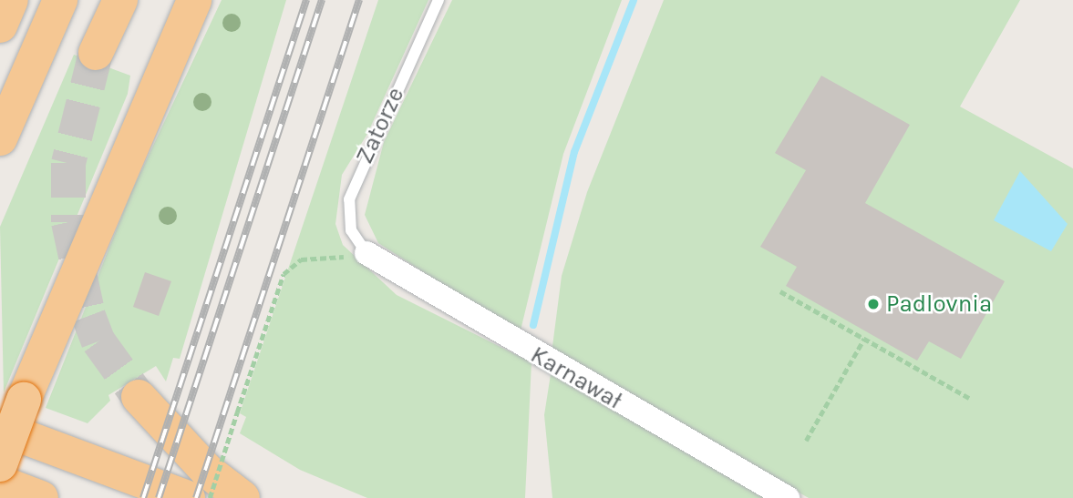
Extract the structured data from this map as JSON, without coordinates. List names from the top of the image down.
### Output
{
  "streets": {
    "street": ["Karnawał"],
    "lane": ["Zatorze"]
  },
  "crossings": [
    ["Zatorze", "Karnawał"]
  ],
  "places": ["Padlovnia"]
}
